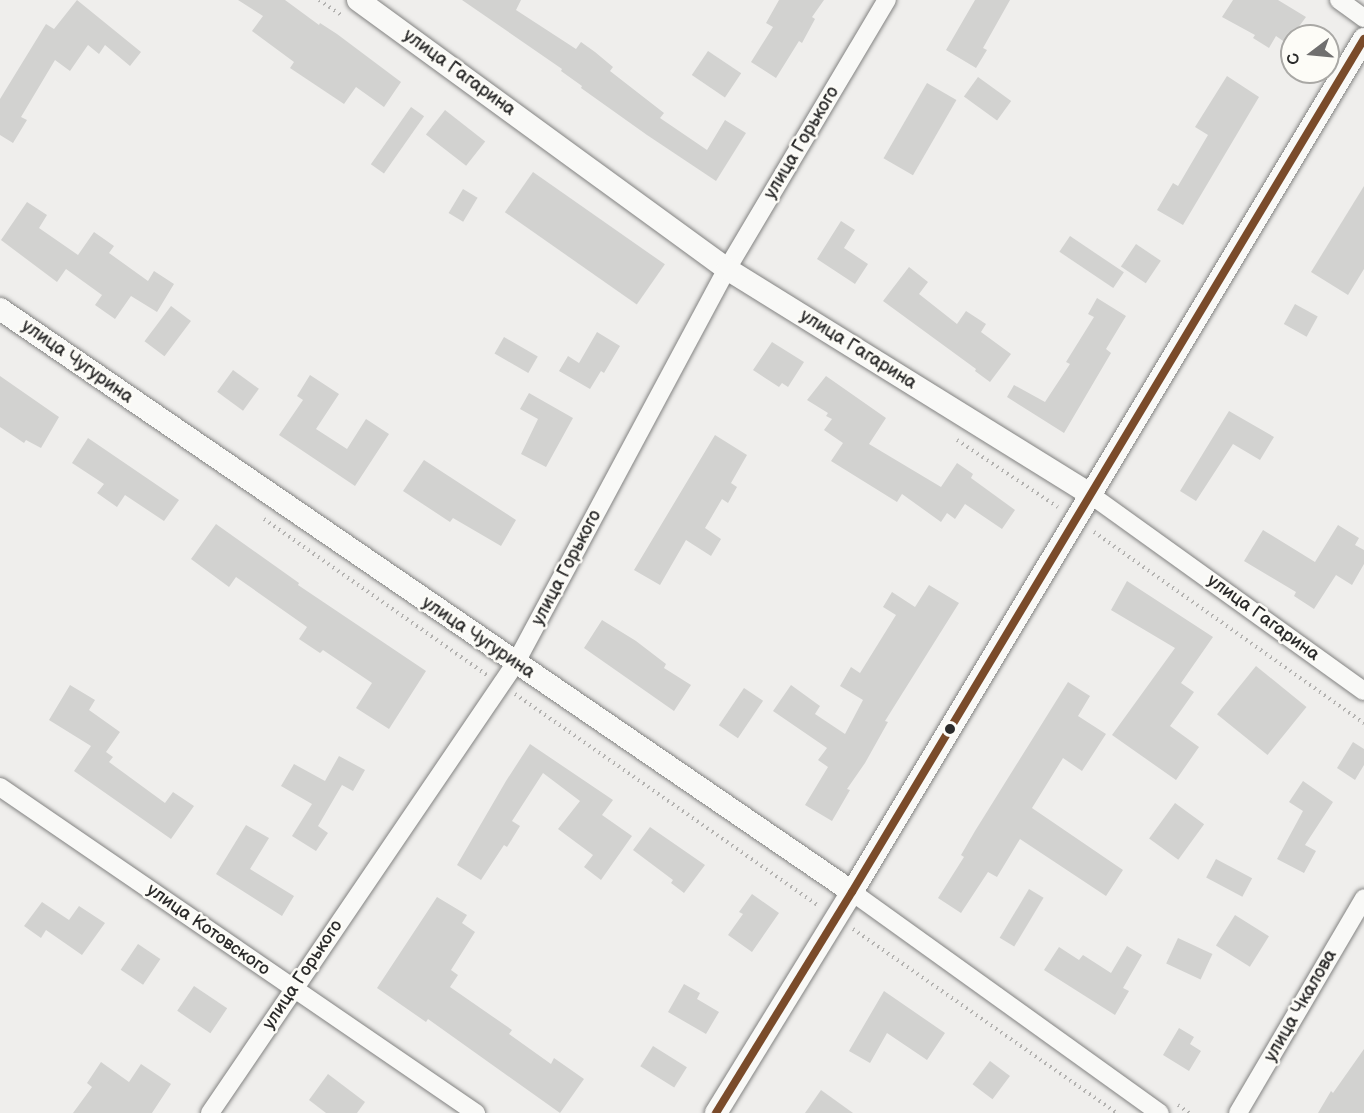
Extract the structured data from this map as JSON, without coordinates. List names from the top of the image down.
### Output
{
  "streets": {
    "street": [
      "улица Гагарина",
      "улица Горького",
      "улица Чугурина",
      "улица Котовского",
      "улица Чкалова"
    ]
  },
  "crossings": [
    ["улица Гагарина", "улица Горького"],
    ["улица Горького", "улица Чугурина"],
    ["улица Горького", "улица Котовского"]
  ],
  "north": "left"
}
